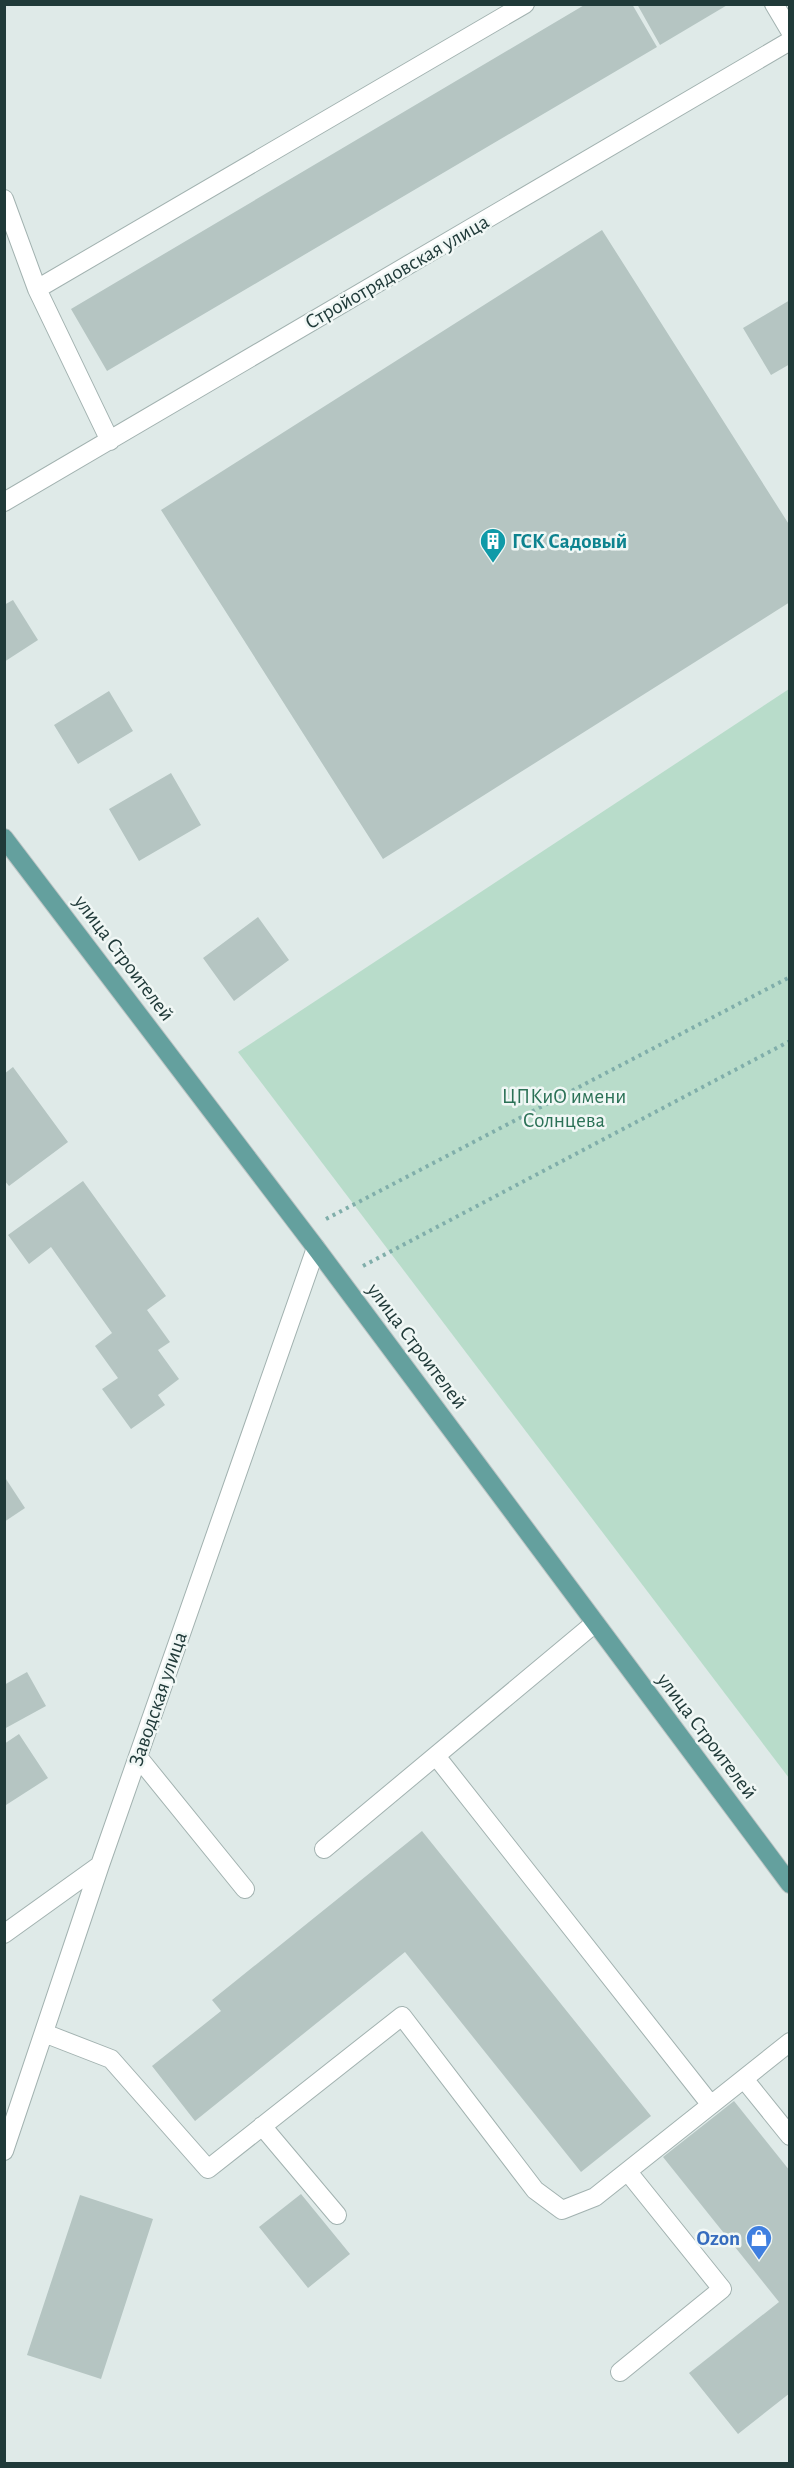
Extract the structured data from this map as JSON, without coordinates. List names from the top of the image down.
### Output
{
  "streets": {
    "main road": ["улица Строителей"],
    "street": ["Стройотрядовская улица", "Заводская улица"]
  },
  "crossings": [
    ["улица Строителей", "Заводская улица"]
  ],
  "parks": ["ЦПКиО имени Солнцева"],
  "places": {
    "building": ["ГСК Садовый"],
    "shop": ["Ozon"]
  }
}
